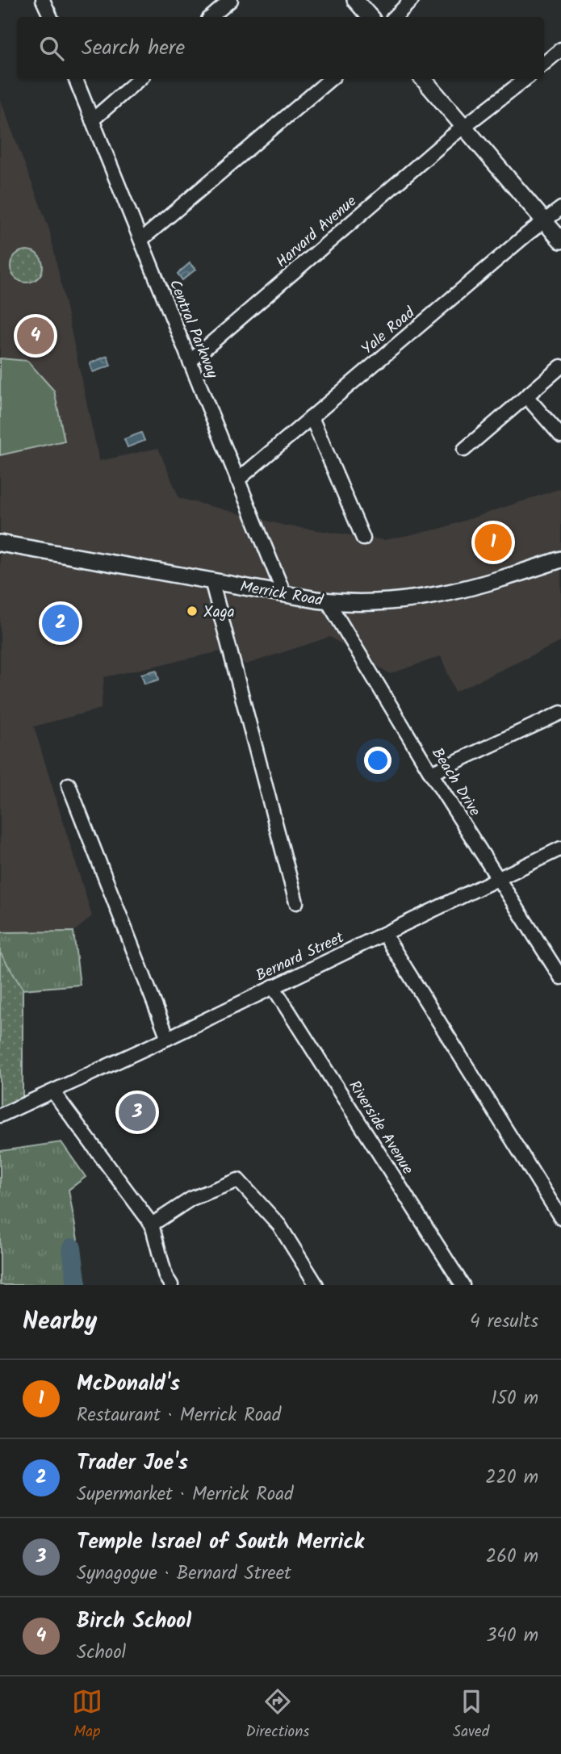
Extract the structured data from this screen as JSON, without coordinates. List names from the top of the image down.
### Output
{
  "streets": {
    "main road": ["Merrick Road"],
    "street": [
      "Harvard Avenue",
      "Central Parkway",
      "Yale Road",
      "Beach Drive",
      "Bernard Street",
      "Riverside Avenue"
    ]
  },
  "crossings": [
    ["Harvard Avenue", "Central Parkway"],
    ["Central Parkway", "Yale Road"],
    ["Central Parkway", "Merrick Road"],
    ["Merrick Road", "Beach Drive"],
    ["Beach Drive", "Bernard Street"],
    ["Bernard Street", "Riverside Avenue"]
  ],
  "places": ["Xaga"],
  "page": {
    "search": "Search here",
    "pins": [
      "4",
      "1",
      "2",
      "3"
    ],
    "heading": ["Nearby", "4 results"],
    "list": [
      {
        "mark": "1",
        "name": "McDonald's",
        "note": "Restaurant · Merrick Road",
        "value": "150 m"
      },
      {
        "mark": "2",
        "name": "Trader Joe's",
        "note": "Supermarket · Merrick Road",
        "value": "220 m"
      },
      {
        "mark": "3",
        "name": "Temple Israel of South Merrick",
        "note": "Synagogue · Bernard Street",
        "value": "260 m"
      },
      {
        "mark": "4",
        "name": "Birch School",
        "note": "School",
        "value": "340 m"
      }
    ],
    "nav": ["Map", "Directions", "Saved"]
  }
}
